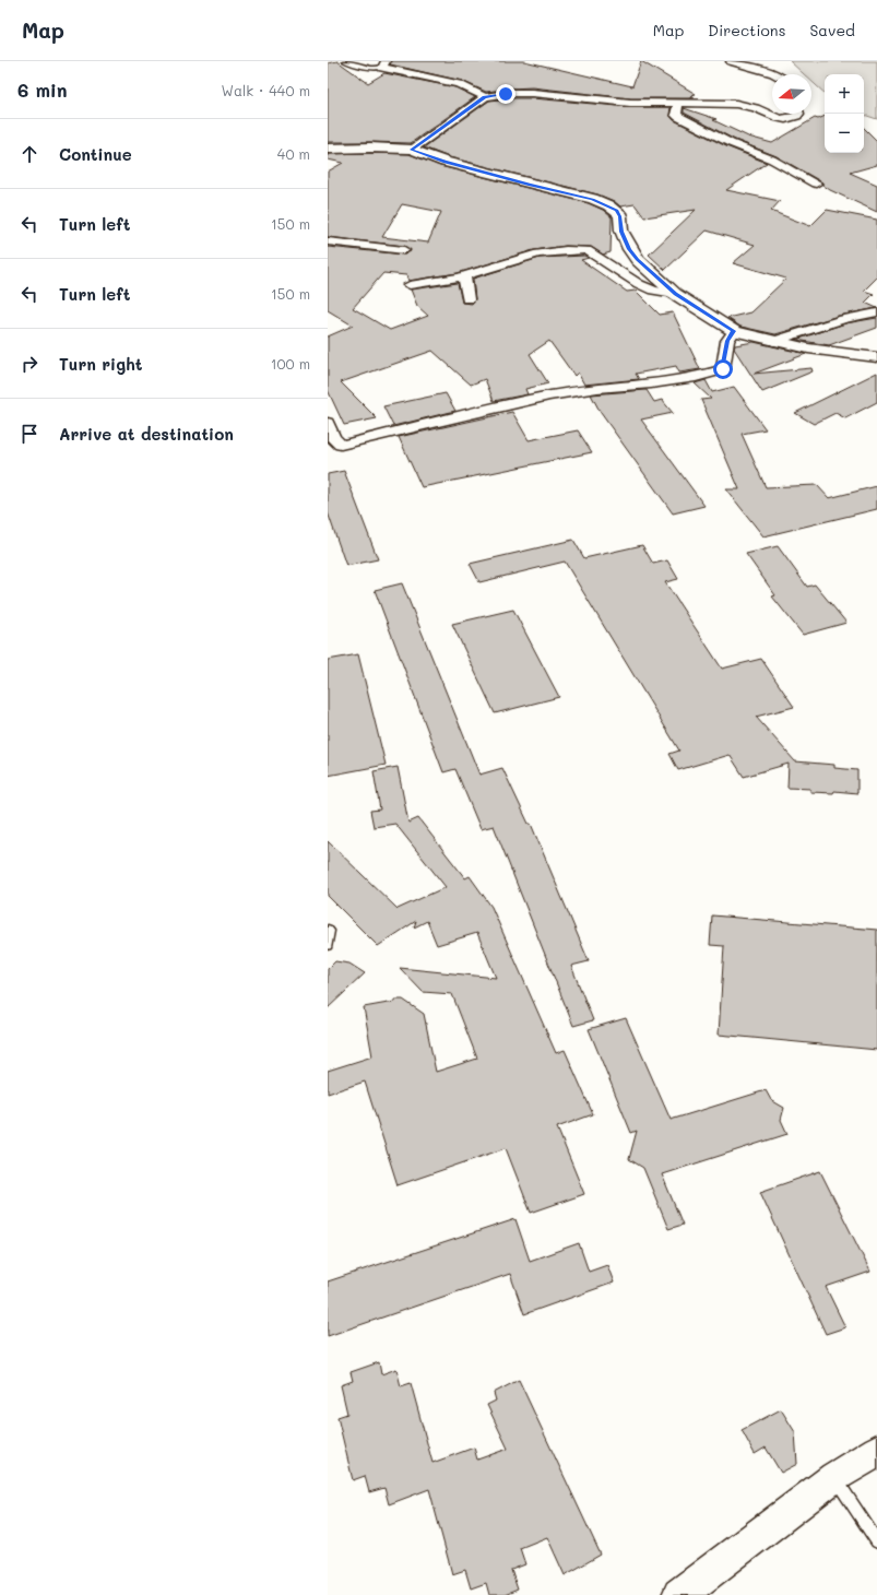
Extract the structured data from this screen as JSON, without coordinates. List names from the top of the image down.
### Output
{
  "north": "left",
  "page": {
    "header": "Map",
    "nav": ["Map", "Directions", "Saved"],
    "heading": ["6 min", "Walk · 440 m"],
    "map_buttons": ["+", "−"],
    "list": [
      ["Continue", "40 m"],
      ["Turn left", "150 m"],
      ["Turn left", "150 m"],
      ["Turn right", "100 m"],
      "Arrive at destination"
    ]
  }
}
